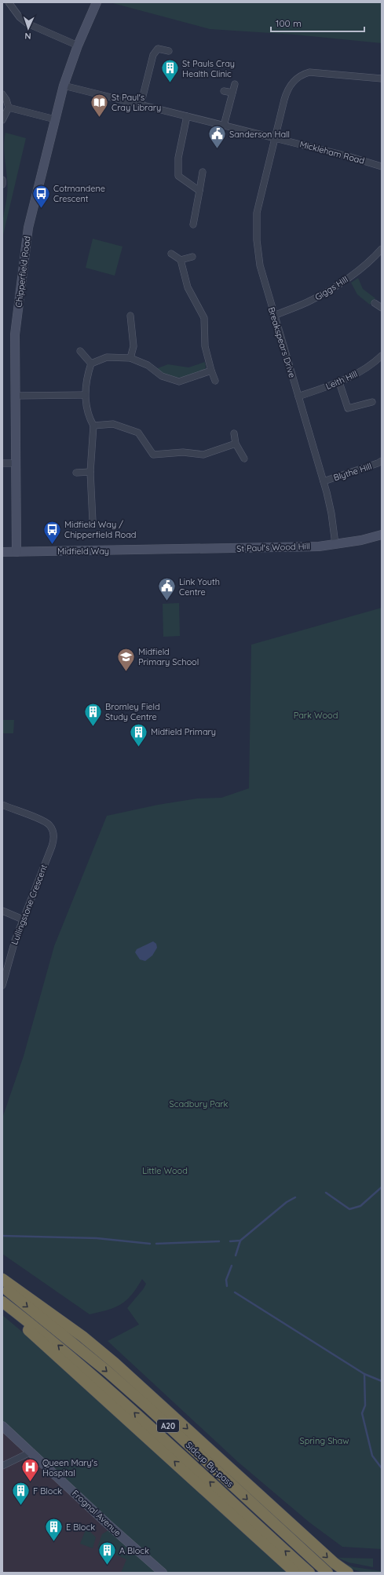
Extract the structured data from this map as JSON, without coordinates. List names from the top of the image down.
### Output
{
  "streets": {
    "highway": ["A20", "Sidcup By-pass"],
    "street": [
      "Mickleham Road",
      "Chipperfield Road",
      "Giggs Hill",
      "Breakspears Drive",
      "Leith Hill",
      "Blythe Hill",
      "St Paul's Wood Hill",
      "Midfield Way",
      "Lullingstone Crescent",
      "Frognal Avenue"
    ]
  },
  "crossings": [
    ["Mickleham Road", "Chipperfield Road"],
    ["Mickleham Road", "Breakspears Drive"],
    ["Chipperfield Road", "Midfield Way"],
    ["Giggs Hill", "Breakspears Drive"],
    ["Breakspears Drive", "Leith Hill"],
    ["Breakspears Drive", "Blythe Hill"],
    ["Breakspears Drive", "St Paul's Wood Hill"],
    ["St Paul's Wood Hill", "Midfield Way"]
  ],
  "parks": [
    "Park Wood",
    "Scadbury Park",
    "Little Wood",
    "Spring Shaw"
  ],
  "places": {
    "building": [
      "St Pauls Cray Health Clinic",
      "Bromley Field Study Centre",
      "Midfield Primary",
      "F Block",
      "E Block",
      "A Block"
    ],
    "library": ["St Paul's Cray Library"],
    "public building": ["Sanderson Hall", "Link Youth Centre"],
    "bus stop": ["Cotmandene Crescent", "Midfield Way / Chipperfield Road"],
    "school or university": ["Midfield Primary School"],
    "hospital": ["Queen Mary's Hospital"]
  },
  "scale_bar": "100 m",
  "north": "bottom"
}
